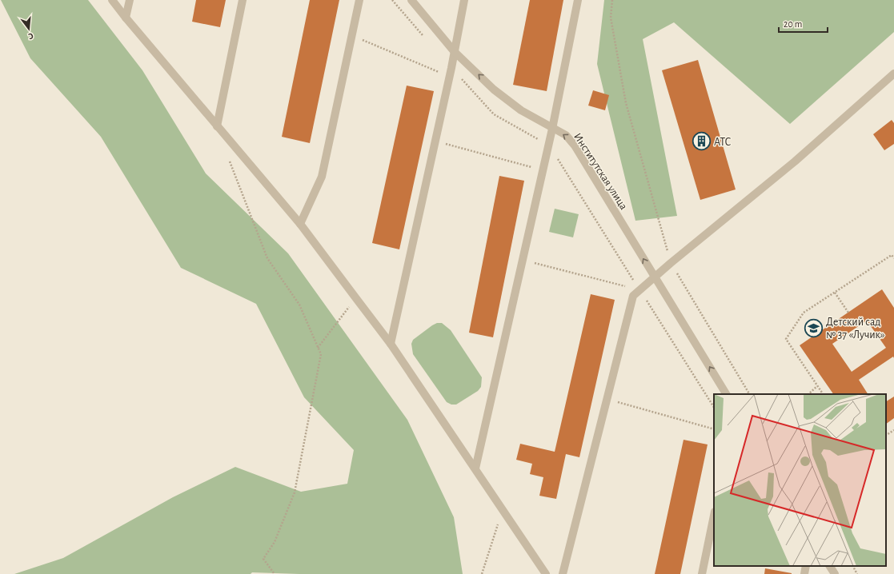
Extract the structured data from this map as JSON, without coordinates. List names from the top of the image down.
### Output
{
  "streets": {
    "street": ["Институтская улица"]
  },
  "one_way": ["Институтская улица"],
  "places": {
    "building": ["АТС"],
    "school or university": ["Детский сад № 37 «Лучик»"]
  },
  "scale_bar": "20 m",
  "north": "bottom"
}
